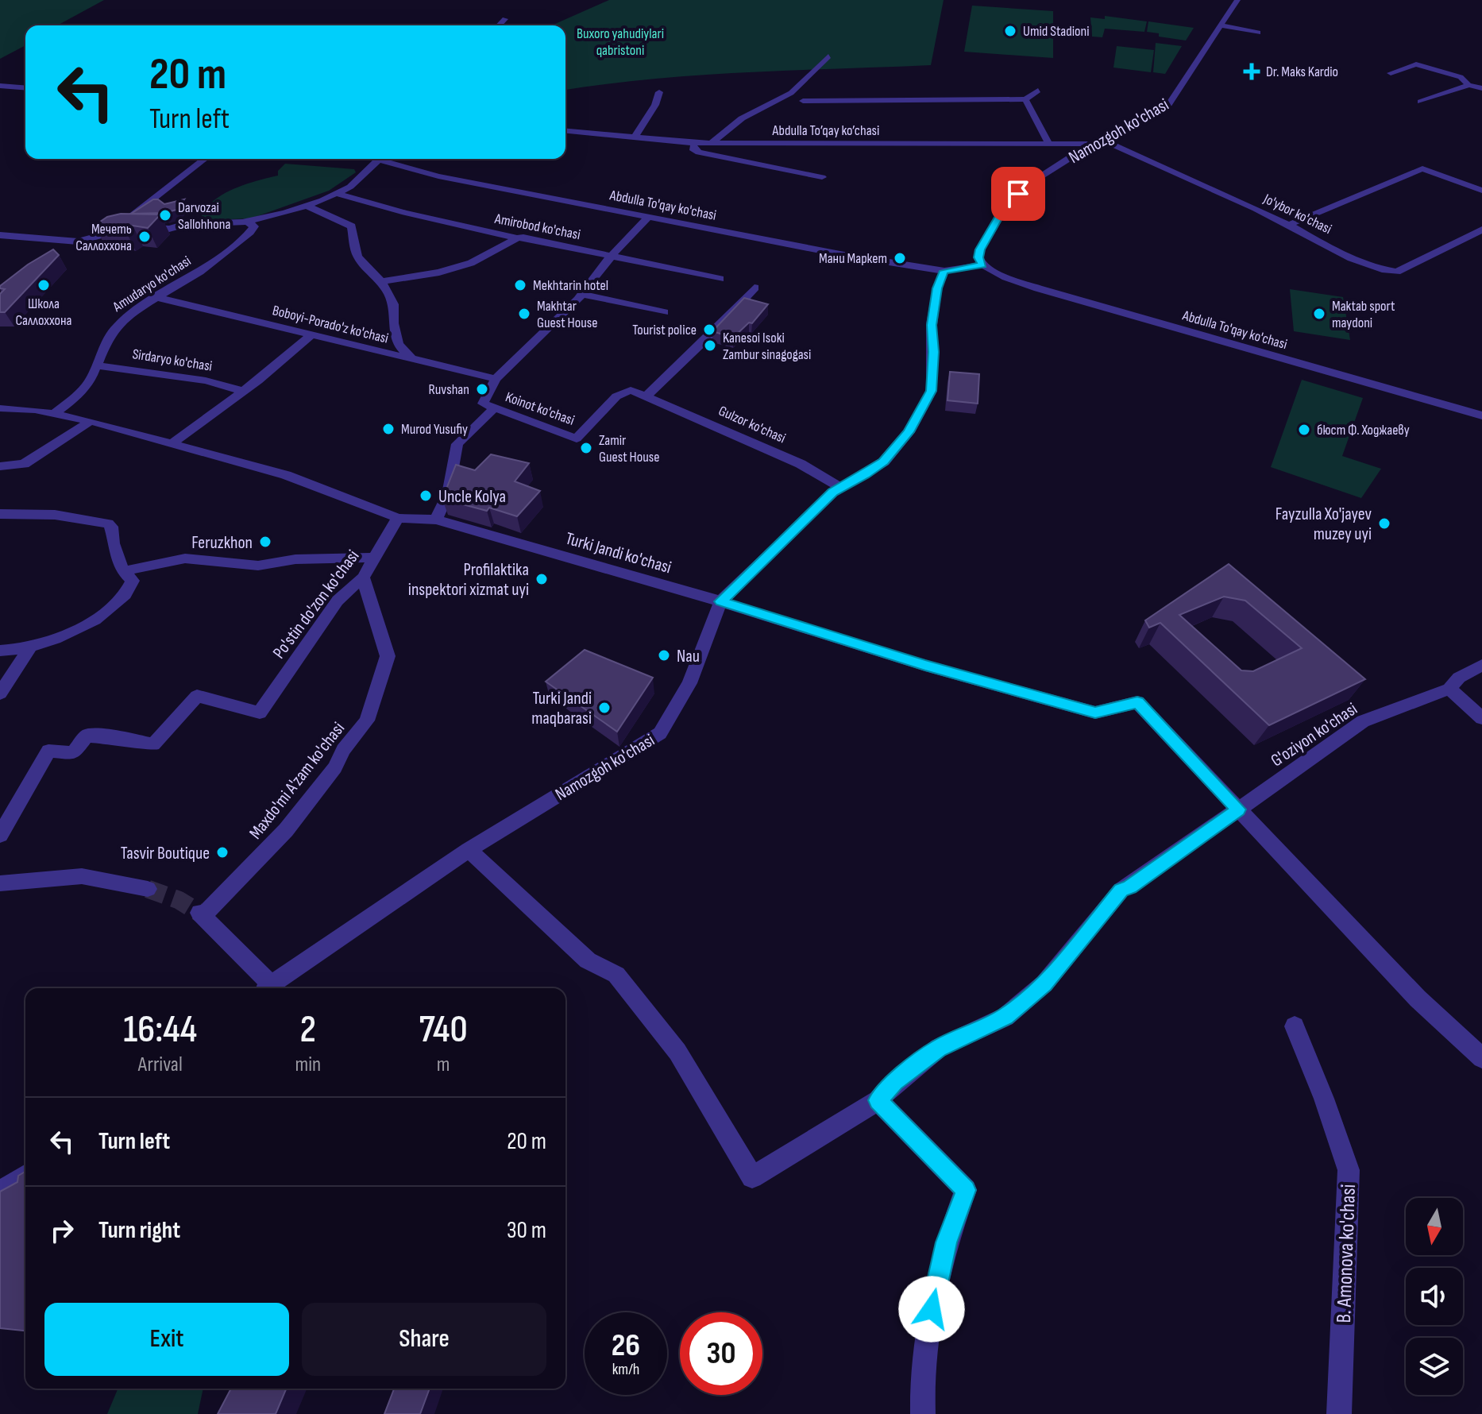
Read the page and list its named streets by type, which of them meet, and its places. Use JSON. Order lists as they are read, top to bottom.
{
  "streets": {
    "street": [
      "Abdulla To’qay ko’chasi",
      "Namozgoh ko'chasi",
      "Abdulla To'qay ko'chasi",
      "Jo'ybor ko'chasi",
      "Amirobod ko'chasi",
      "Amudaryo ko'chasi",
      "Boboyi-Porado'z ko'chasi",
      "Sirdaryo ko'chasi",
      "Koinot ko'chasi",
      "Gulzor ko'chasi",
      "Turki Jandi ko'chasi",
      "Po'stin do'zon ko'chasi",
      "G'oziyon ko'chasi",
      "Maxdo'mi A'zam ko'chasi",
      "B. Amonova ko'chasi"
    ]
  },
  "crossings": [
    ["Abdulla To’qay ko’chasi", "Namozgoh ko'chasi"],
    ["Abdulla To’qay ko’chasi", "Jo'ybor ko'chasi"],
    ["Namozgoh ko'chasi", "Abdulla To'qay ko'chasi"],
    ["Namozgoh ko'chasi", "Jo'ybor ko'chasi"],
    ["Namozgoh ko'chasi", "Gulzor ko'chasi"],
    ["Namozgoh ko'chasi", "Turki Jandi ko'chasi"],
    ["Namozgoh ko'chasi", "G'oziyon ko'chasi"],
    ["Amudaryo ko'chasi", "Boboyi-Porado'z ko'chasi"],
    ["Amudaryo ko'chasi", "Sirdaryo ko'chasi"],
    ["Amudaryo ko'chasi", "Turki Jandi ko'chasi"],
    ["Koinot ko'chasi", "Gulzor ko'chasi"],
    ["Koinot ko'chasi", "Turki Jandi ko'chasi"],
    ["Turki Jandi ko'chasi", "Po'stin do'zon ko'chasi"],
    ["Turki Jandi ko'chasi", "G'oziyon ko'chasi"],
    ["Po'stin do'zon ko'chasi", "Maxdo'mi A'zam ko'chasi"]
  ],
  "parks": ["Buxoro yahudiylari qabristoni"],
  "places": {
    "other": [
      "Umid Stadioni",
      "Darvozai Sallohhona",
      "Мечеть Саллоххона",
      "Мани Маркет",
      "Школа Саллоххона",
      "Mekhtarin hotel",
      "Makhtar Guest House",
      "Maktab sport maydoni",
      "Tourist police",
      "Kanesoi Isoki Zambur sinagogasi",
      "Ruvshan",
      "Murod Yusufiy",
      "бюст Ф. Ходжаеву",
      "Zamir Guest House",
      "Uncle Kolya",
      "Fayzulla Xo'jayev muzey uyi",
      "Feruzkhon",
      "Profilaktika inspektori xizmat uyi",
      "Nau",
      "Turki Jandi maqbarasi",
      "Tasvir Boutique"
    ],
    "health": ["Dr. Maks Kardio"]
  },
  "north": "bottom",
  "page": {
    "turn": ["20 m", "Turn left"],
    "eta": [
      "16:44",
      "Arrival",
      "2",
      "min",
      "740",
      "m"
    ],
    "list": [
      {
        "name": "Turn left",
        "value": "20 m"
      },
      {
        "name": "Turn right",
        "value": "30 m"
      }
    ],
    "buttons": ["Exit", "Share"],
    "speed": "26 km/h",
    "limit": "30"
  }
}
